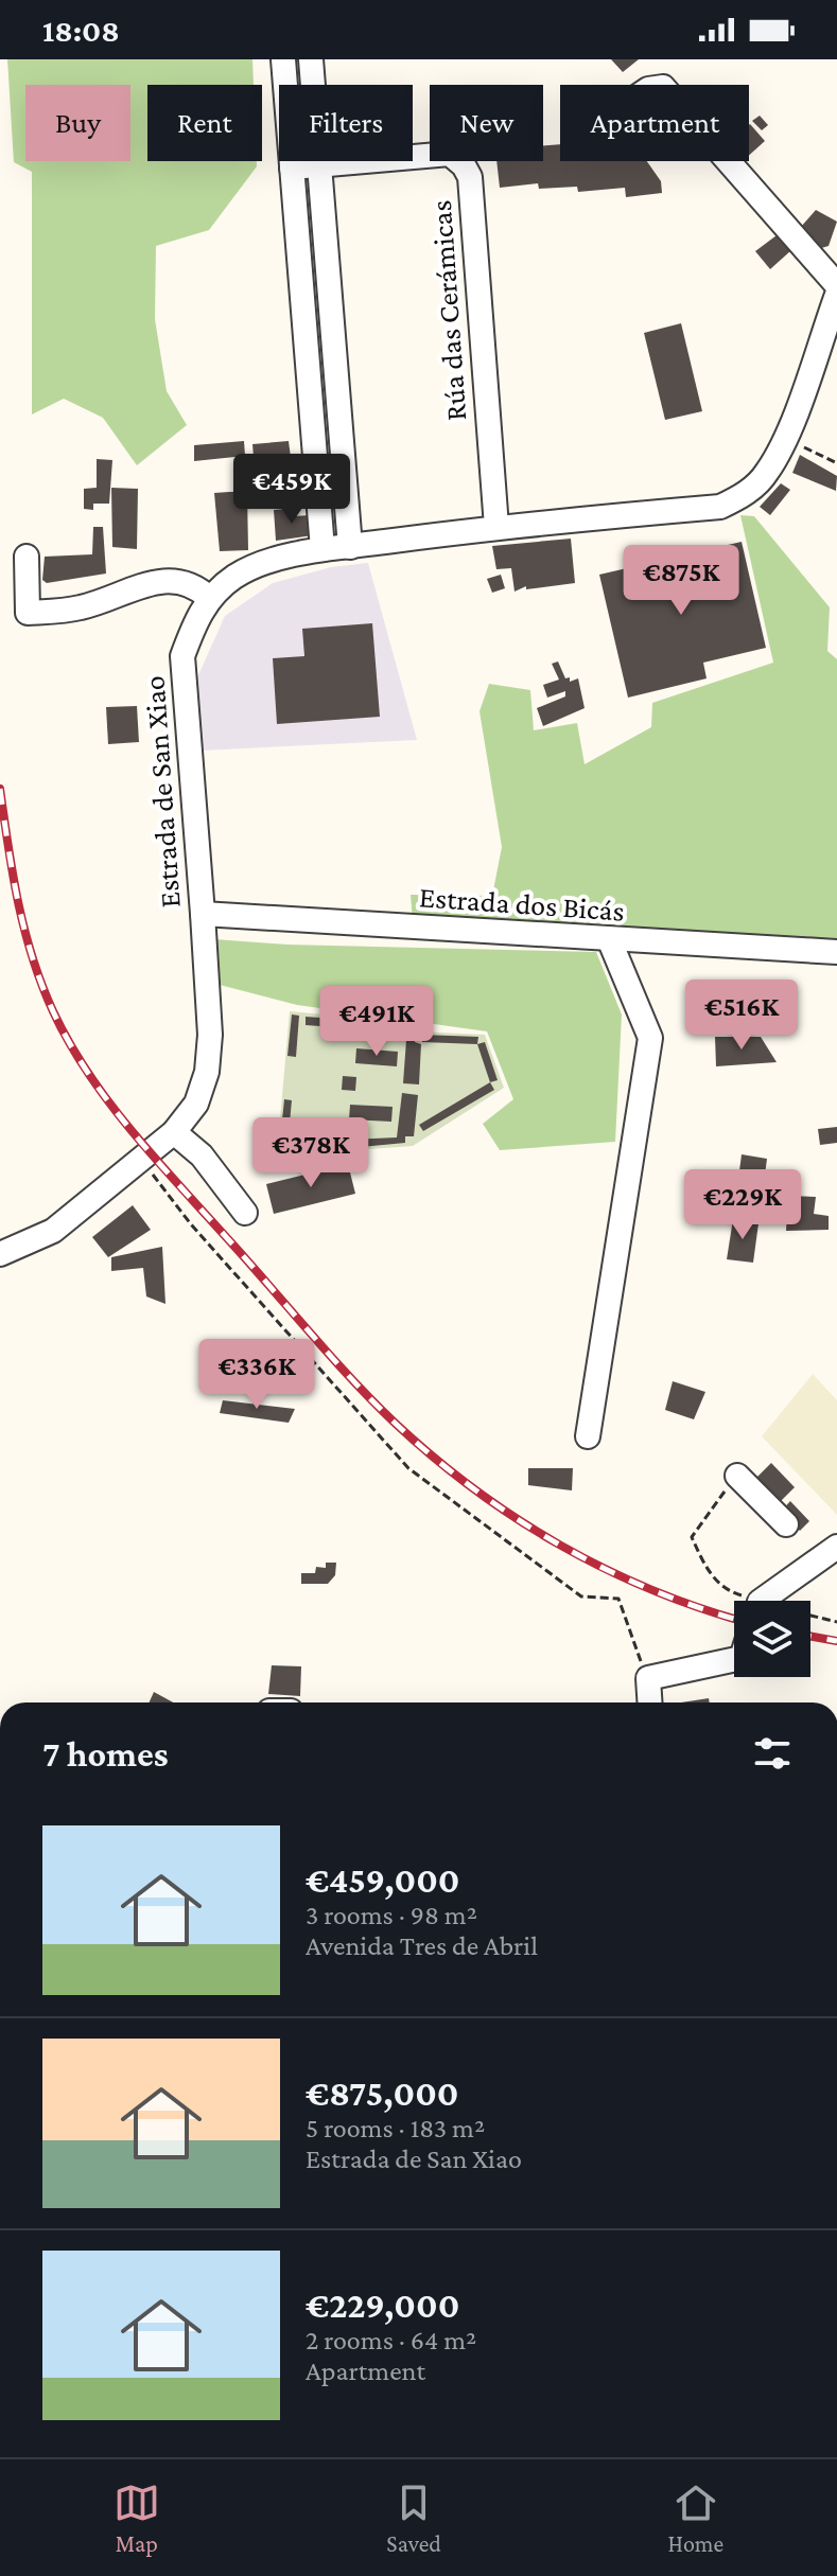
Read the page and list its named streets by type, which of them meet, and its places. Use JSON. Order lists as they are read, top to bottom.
{
  "streets": {
    "street": ["Rúa das Cerámicas", "Estrada de San Xiao", "Estrada dos Bicás"]
  },
  "crossings": [
    ["Rúa das Cerámicas", "Estrada de San Xiao"],
    ["Estrada de San Xiao", "Estrada dos Bicás"]
  ],
  "page": {
    "status": "18:08",
    "chip": [
      "Buy",
      "Rent",
      "Filters",
      "New",
      "Apartment"
    ],
    "price": [
      "€459K",
      "€875K",
      "€516K",
      "€491K",
      "€378K",
      "€229K",
      "€336K"
    ],
    "heading": "7 homes",
    "list": [
      {
        "name": "€459,000",
        "note": "3 rooms · 98 m² · Avenida Tres de Abril"
      },
      {
        "name": "€875,000",
        "note": "5 rooms · 183 m² · Estrada de San Xiao"
      },
      {
        "name": "€229,000",
        "note": "2 rooms · 64 m² · Apartment"
      }
    ],
    "tabs": ["Map", "Saved", "Home"]
  }
}
